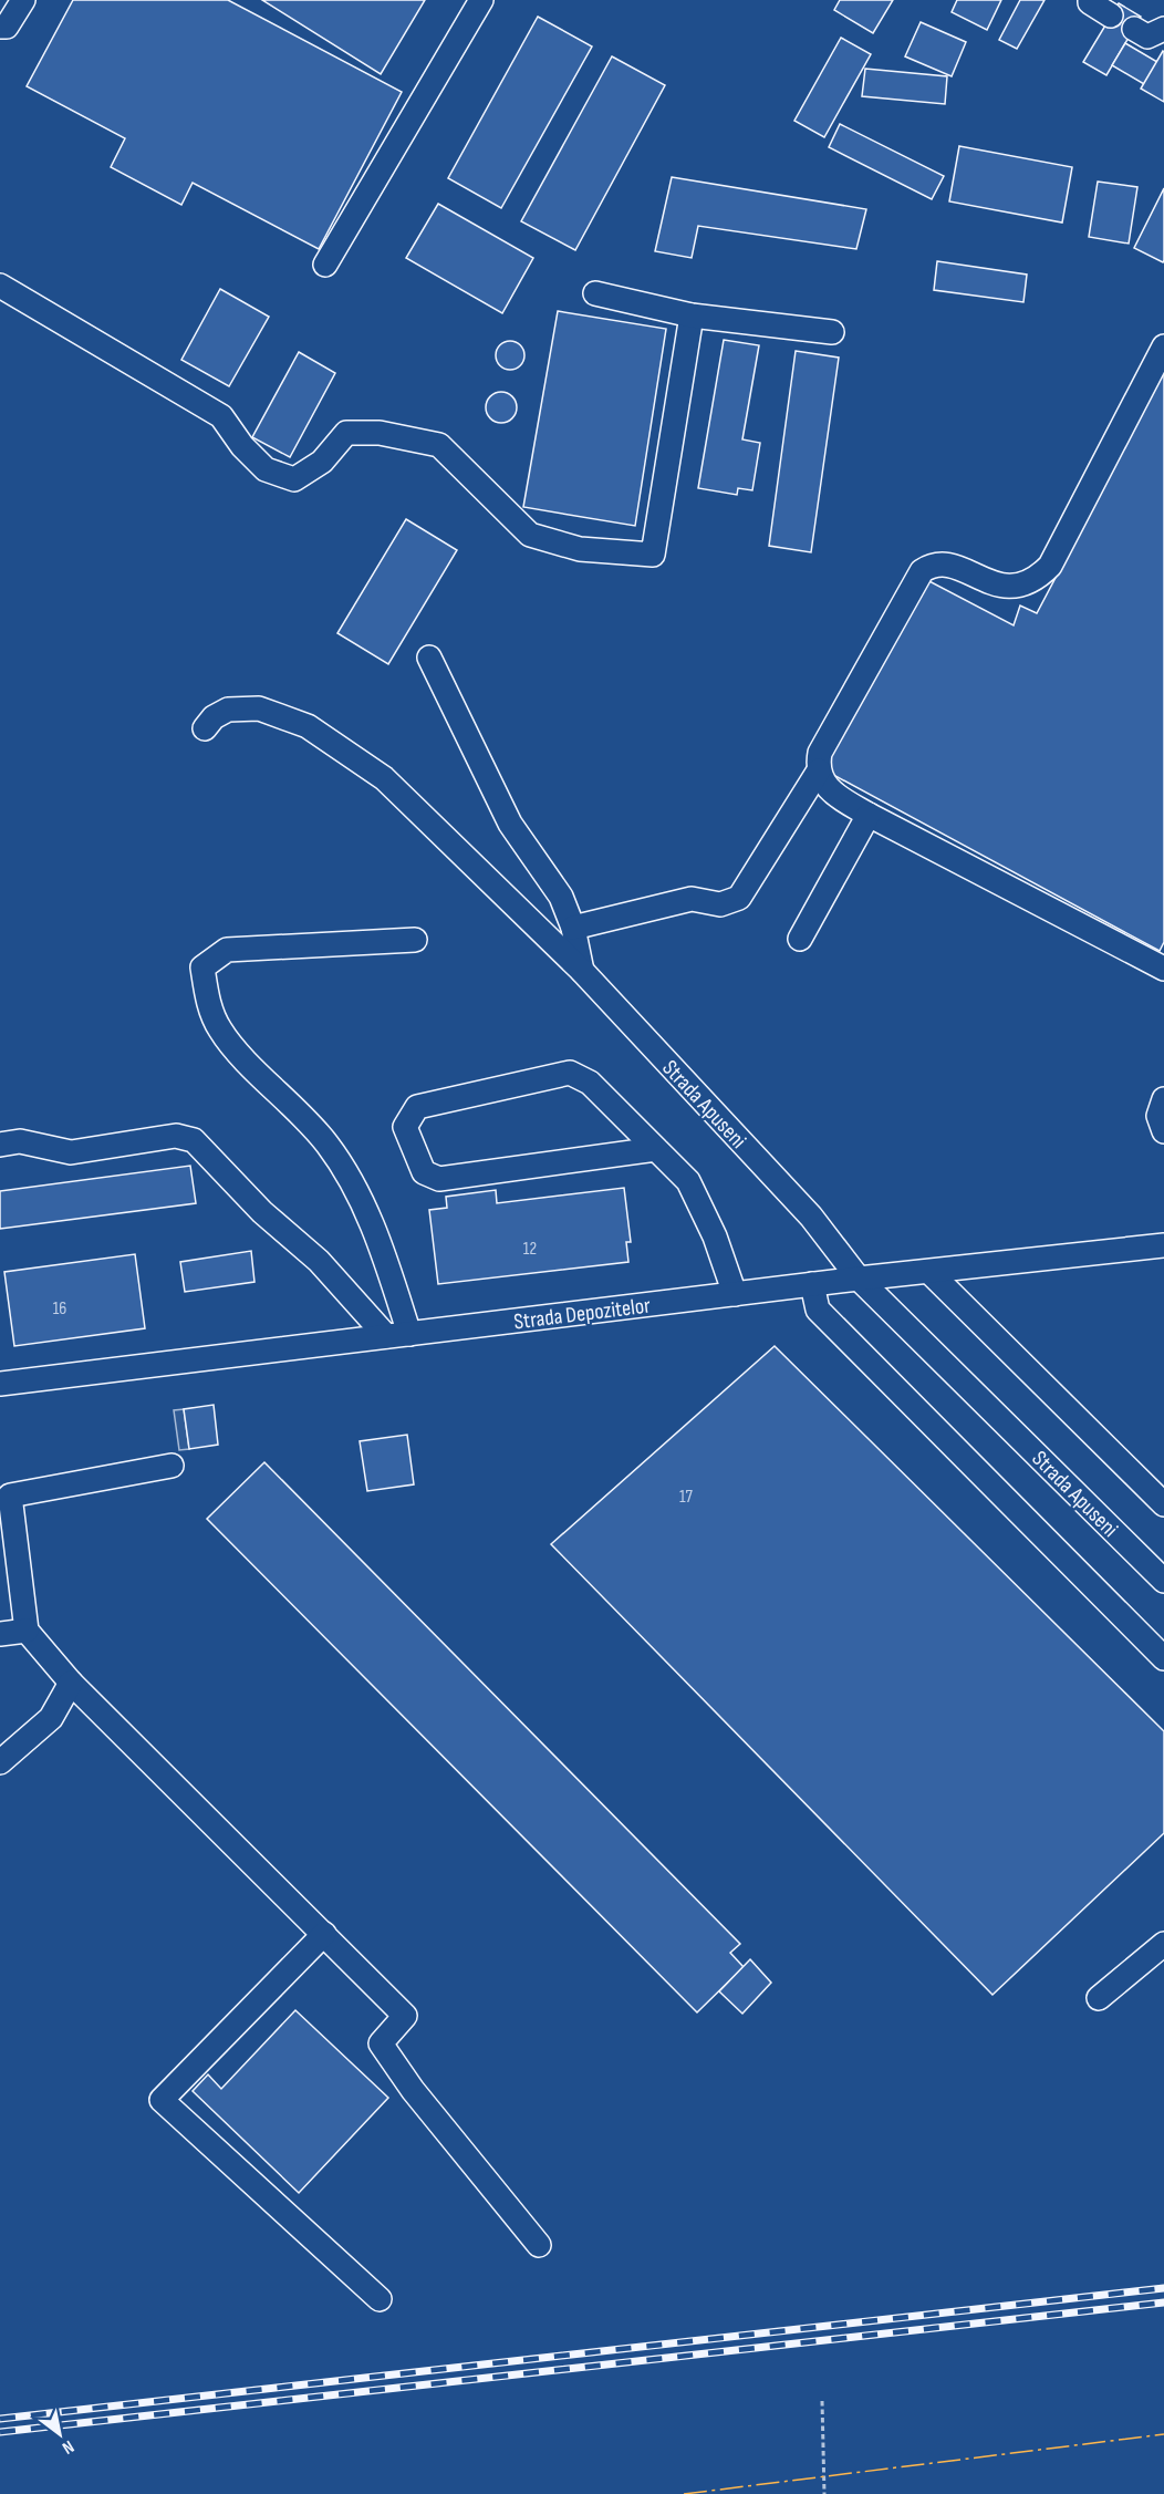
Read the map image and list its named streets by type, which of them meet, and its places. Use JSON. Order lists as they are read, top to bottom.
{
  "streets": {
    "street": ["Strada Apuseni", "Strada Depozitelor"]
  },
  "crossings": [
    ["Strada Apuseni", "Strada Depozitelor"]
  ],
  "house_numbers": ["12", "16", "17"],
  "north": "bottom right"
}
